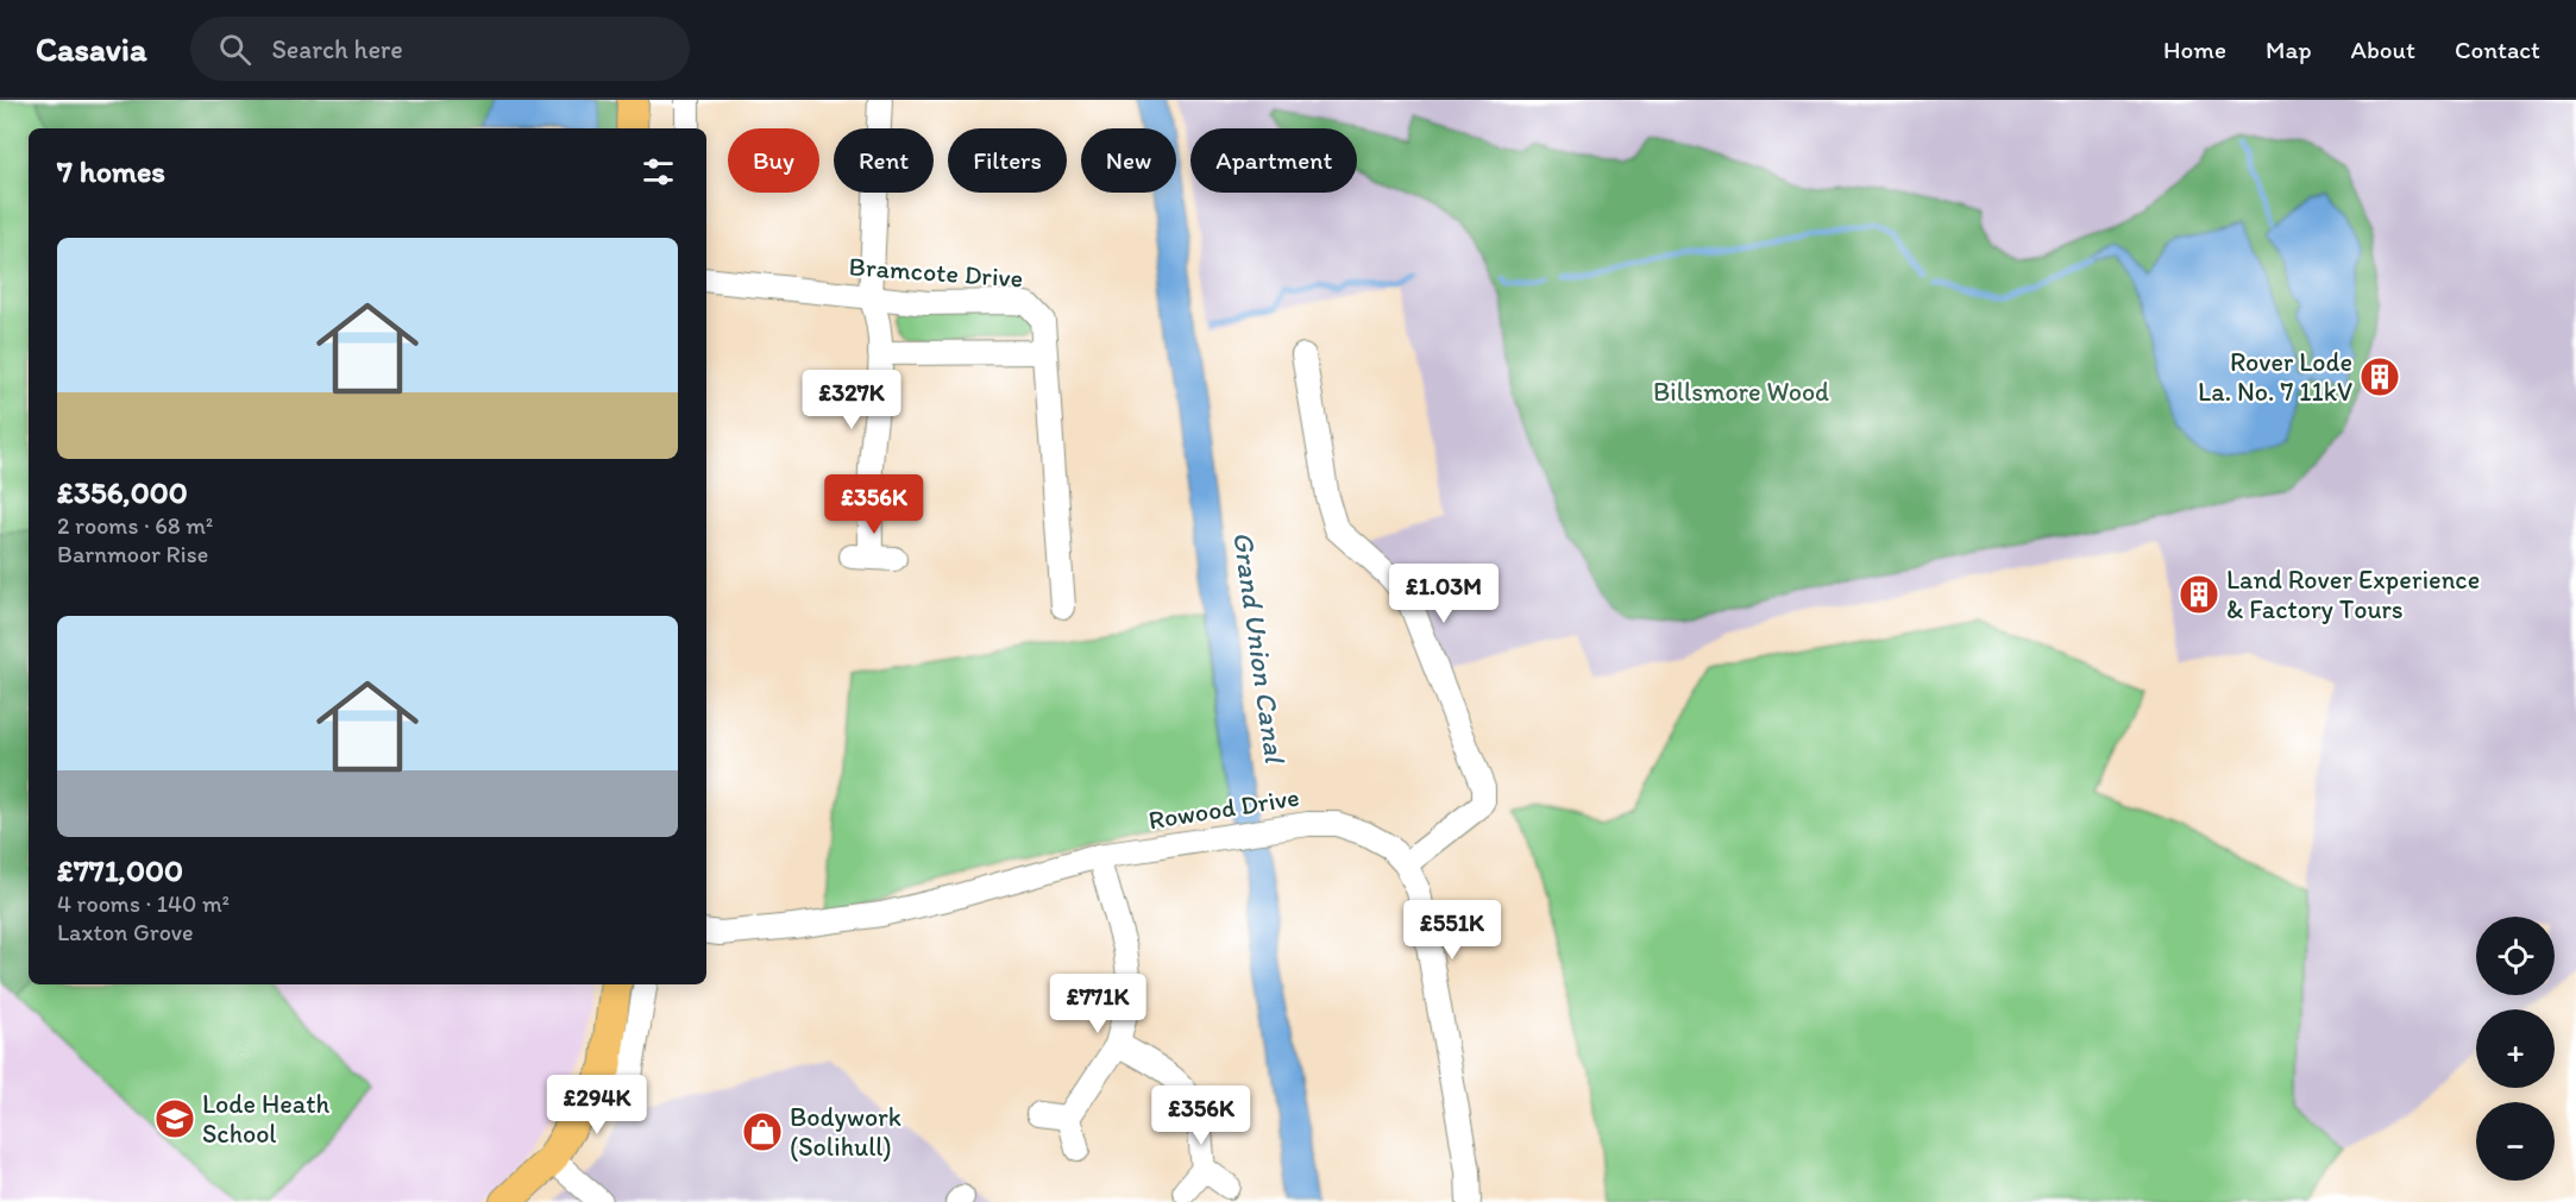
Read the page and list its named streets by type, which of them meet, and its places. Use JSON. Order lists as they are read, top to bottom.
{
  "streets": {
    "street": ["Bramcote Drive", "Rowood Drive"]
  },
  "water": ["Grand Union Canal"],
  "parks": ["Billsmore Wood"],
  "places": {
    "building": ["Rover Lode La. No. 7 11kV", "Land Rover Experience & Factory Tours"],
    "school or university": ["Lode Heath School"],
    "shop": ["Bodywork (Solihull)"]
  },
  "page": {
    "header": "Casavia",
    "search": "Search here",
    "nav": [
      "Home",
      "Map",
      "About",
      "Contact"
    ],
    "chip": [
      "Buy",
      "Rent",
      "Filters",
      "New",
      "Apartment"
    ],
    "heading": "7 homes",
    "list": [
      {
        "name": "£356,000",
        "note": "2 rooms · 68 m² · Barnmoor Rise"
      },
      {
        "name": "£771,000",
        "note": "4 rooms · 140 m² · Laxton Grove"
      }
    ],
    "price": [
      "£327K",
      "£356K",
      "£1.03M",
      "£551K",
      "£771K",
      "£294K",
      "£356K"
    ],
    "map_buttons": ["+", "−"]
  }
}
